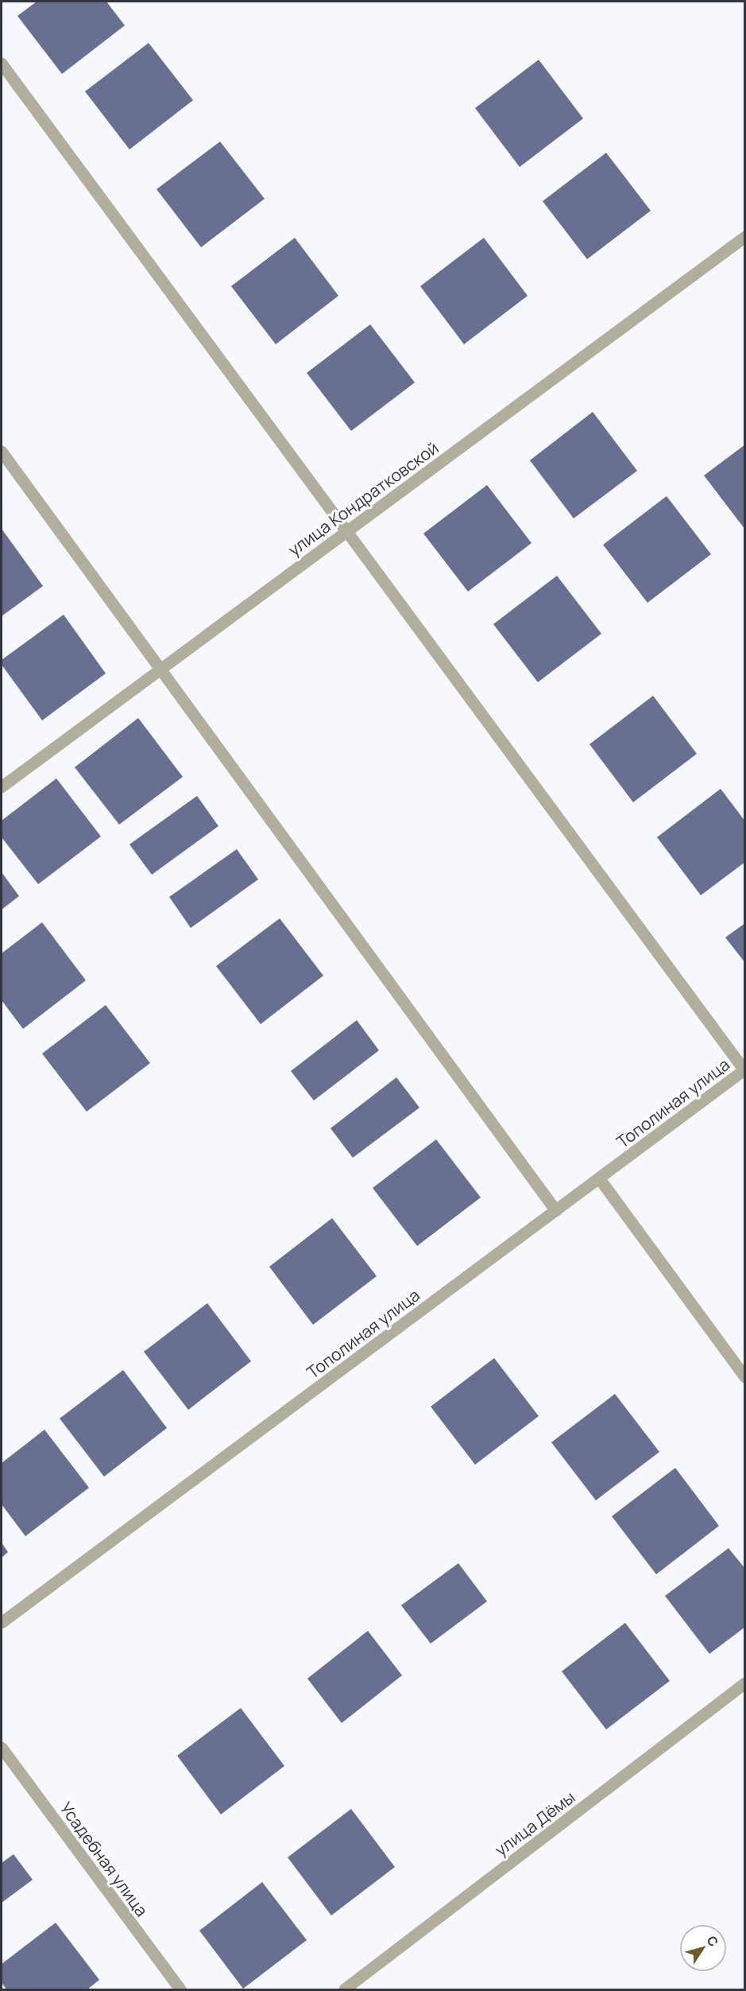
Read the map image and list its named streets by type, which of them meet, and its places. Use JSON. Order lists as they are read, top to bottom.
{
  "streets": {
    "street": [
      "улица Кондратковской",
      "Тополиная улица",
      "улица Дёмы",
      "Усадебная улица"
    ]
  },
  "north": "top right"
}
